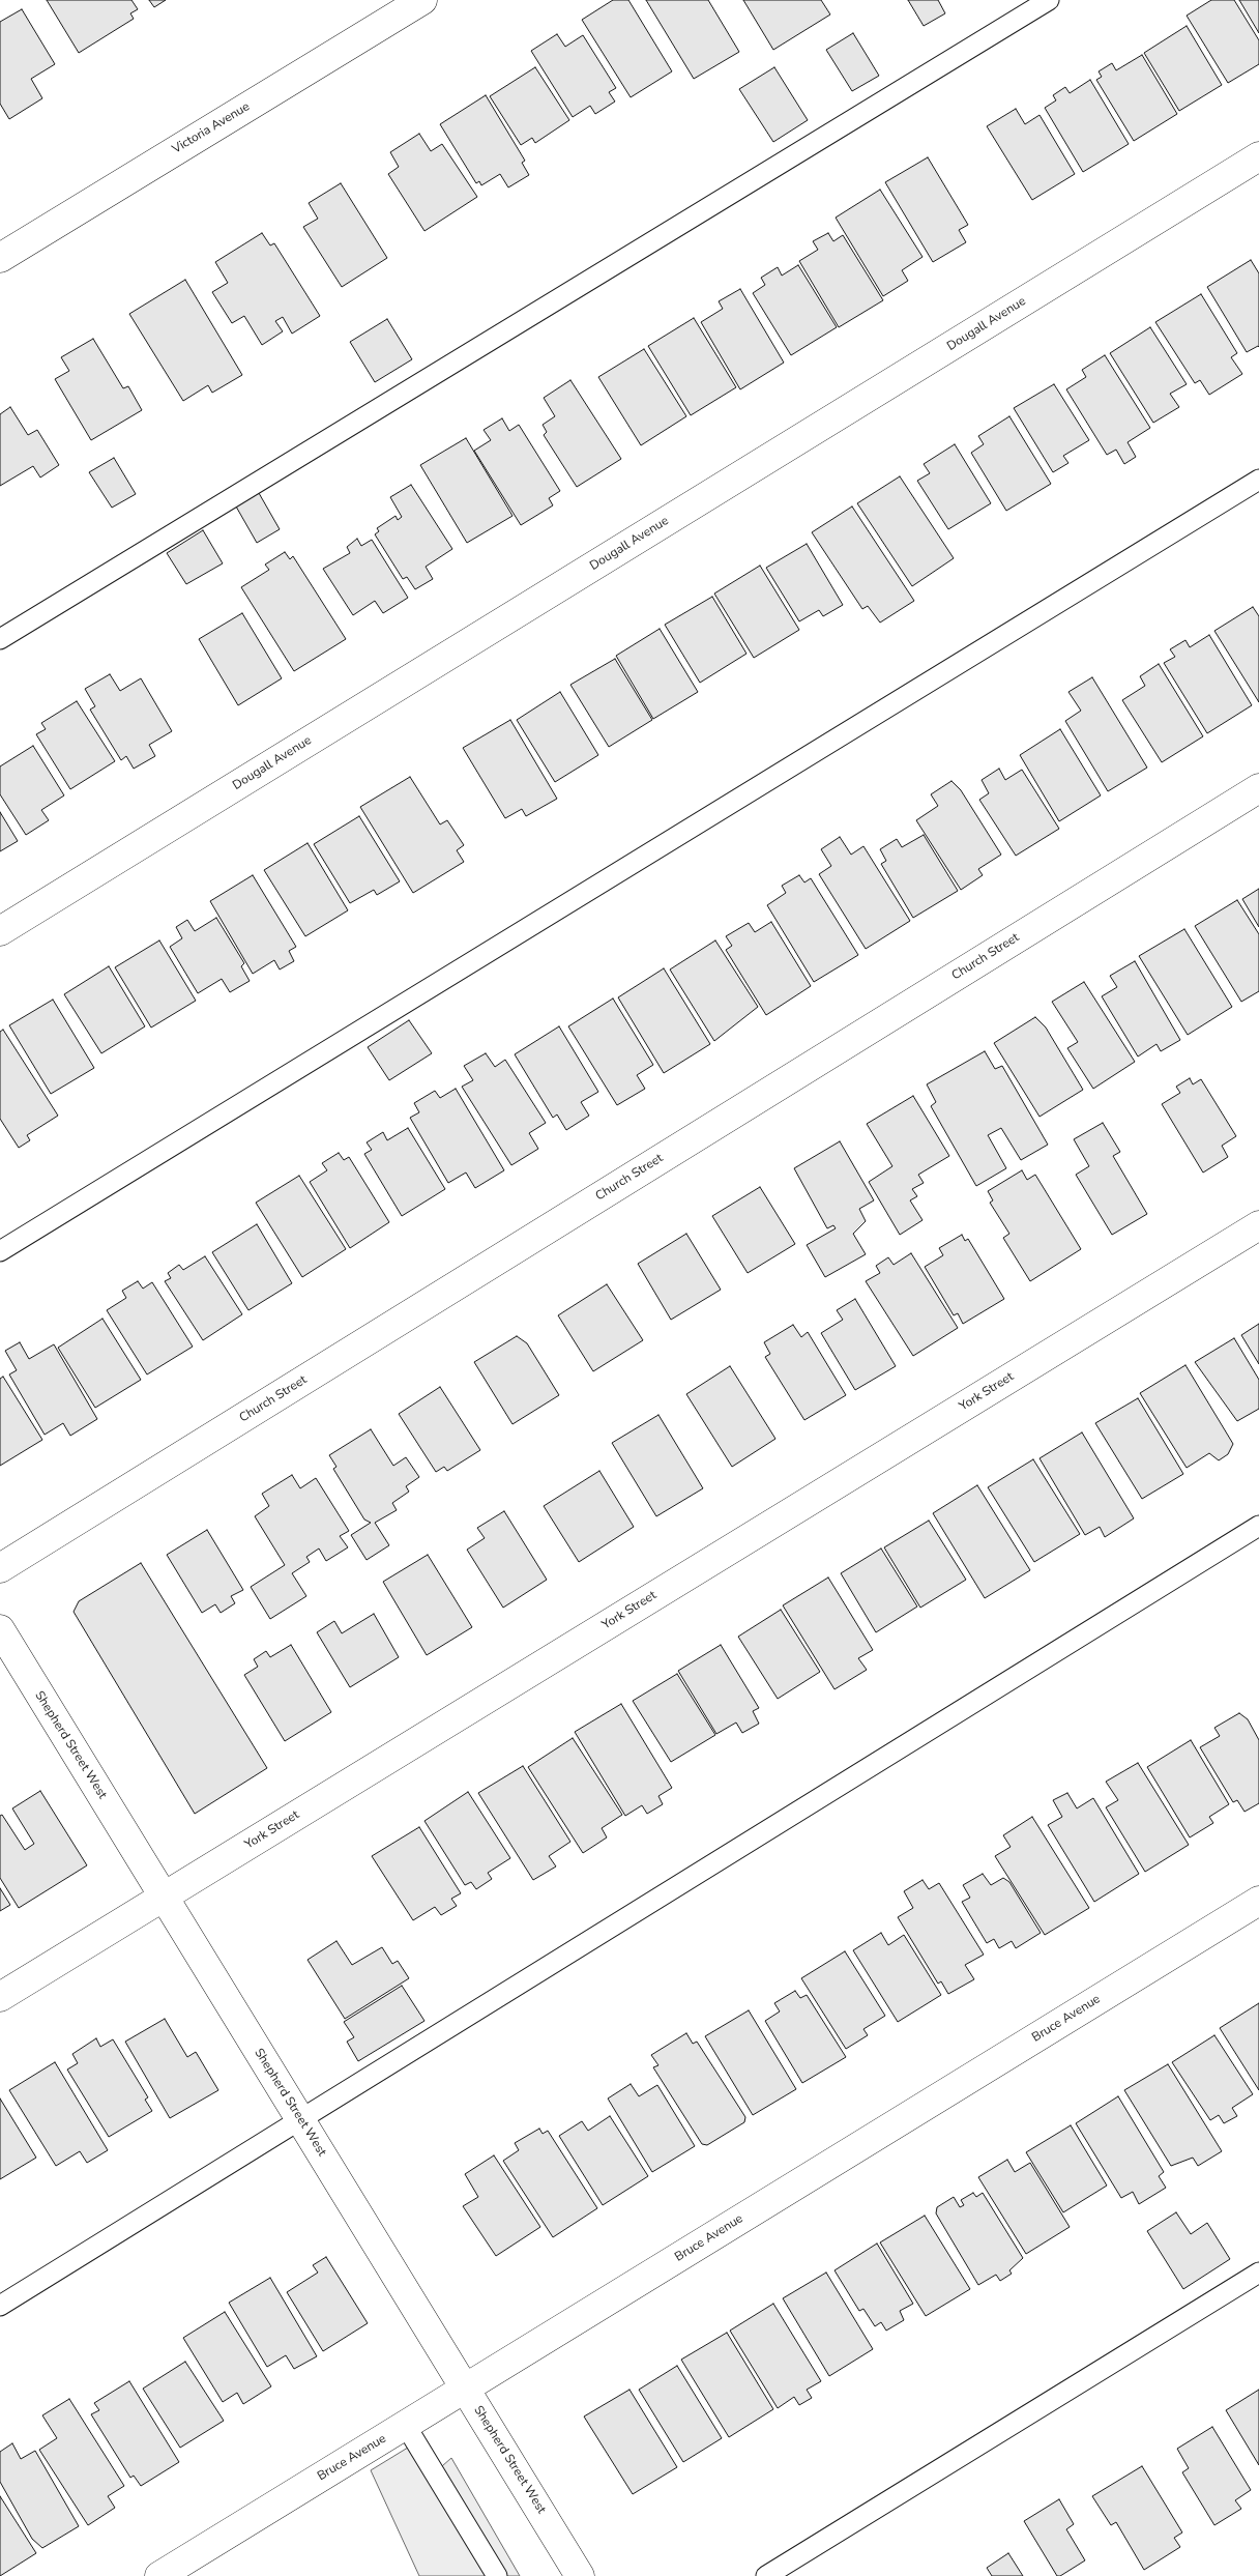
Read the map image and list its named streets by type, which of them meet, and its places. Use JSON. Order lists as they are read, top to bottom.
{
  "streets": {
    "street": [
      "Victoria Avenue",
      "Dougall Avenue",
      "Church Street",
      "York Street",
      "Shepherd Street West",
      "Bruce Avenue"
    ]
  },
  "crossings": [
    ["York Street", "Shepherd Street West"],
    ["Shepherd Street West", "Bruce Avenue"]
  ]
}
